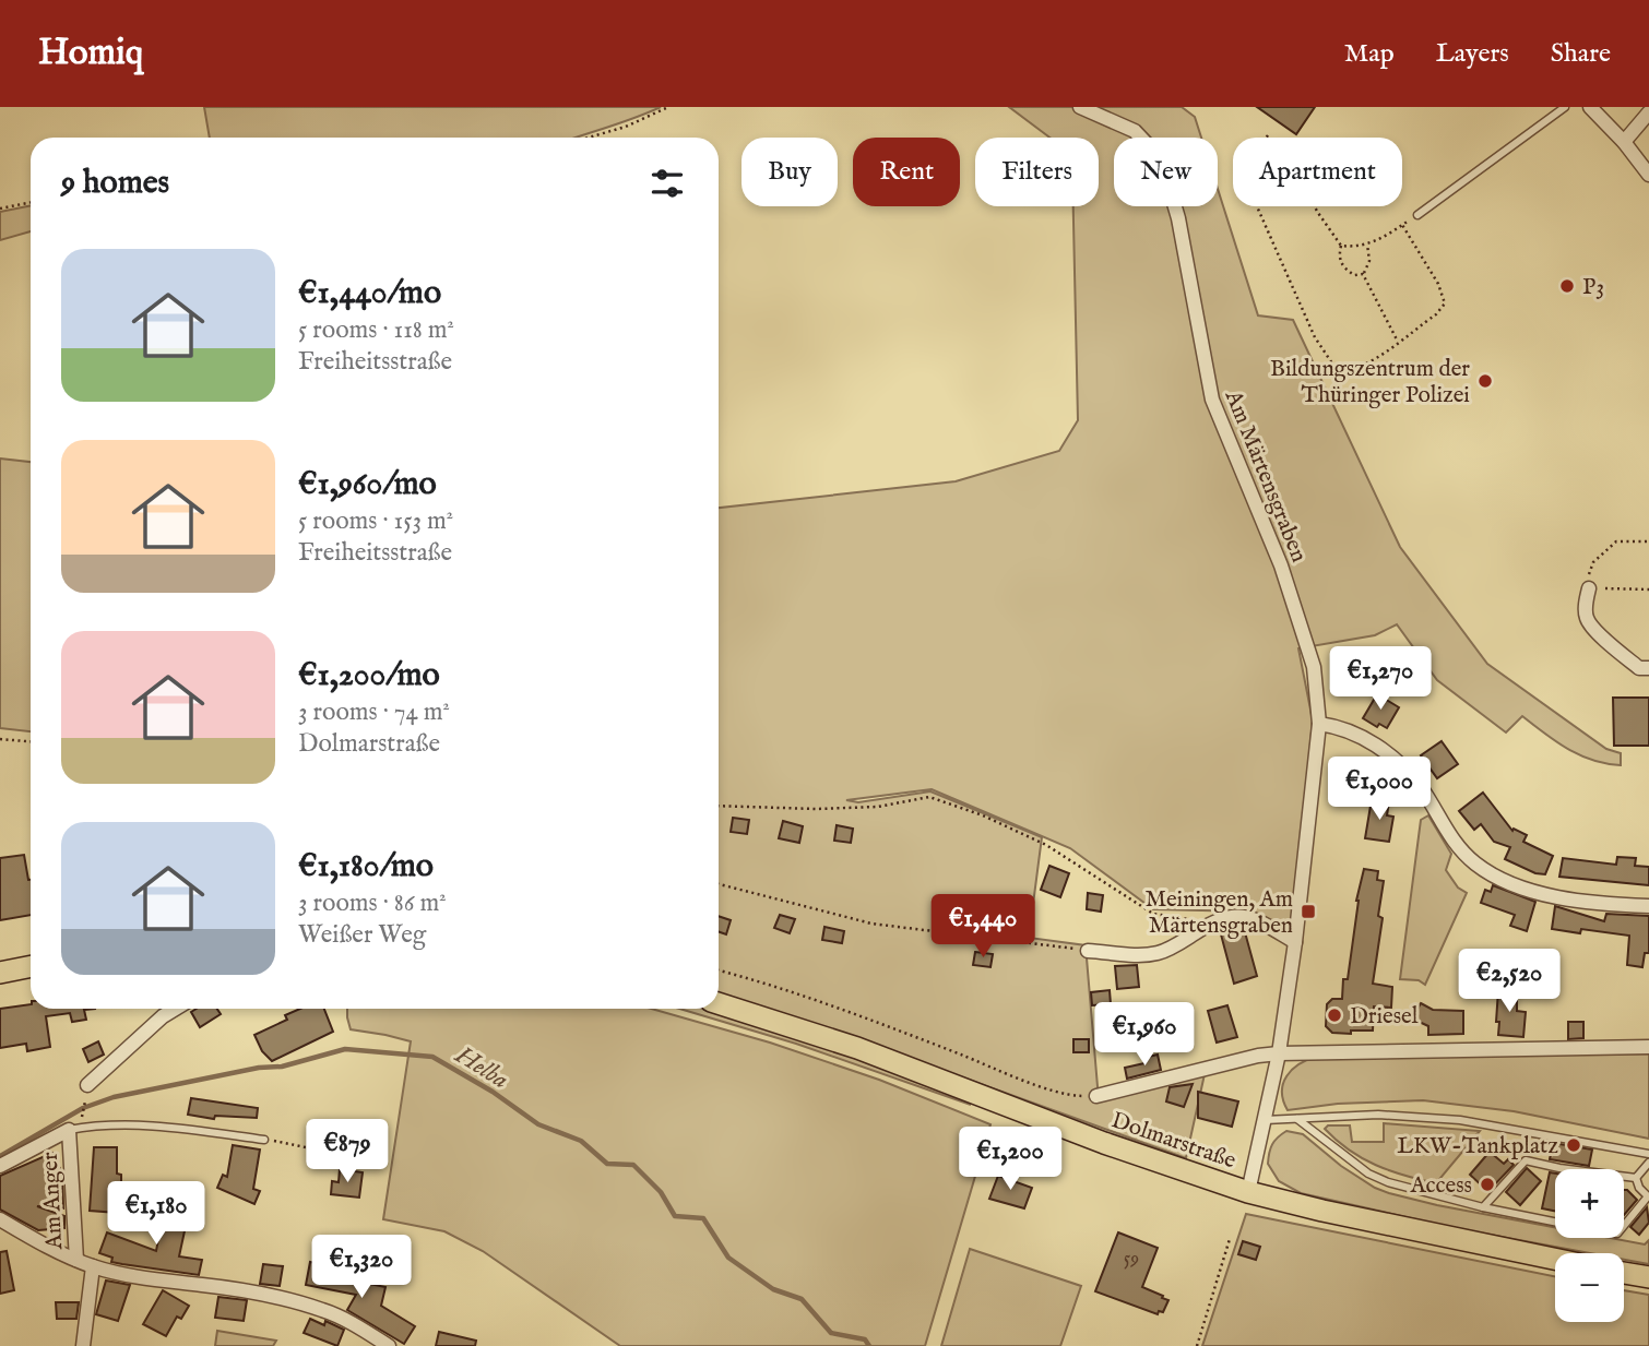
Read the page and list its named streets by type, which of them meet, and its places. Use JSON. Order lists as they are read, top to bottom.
{
  "streets": {
    "main road": ["Dolmarstraße"],
    "street": ["Am Märtensgraben", "Am Anger"]
  },
  "water": ["Helba"],
  "places": {
    "other": [
      "P3",
      "Bildungszentrum der Thüringer Polizei",
      "Driesel",
      "LKW-Tankplatz",
      "Access"
    ],
    "transit": ["Meiningen, Am Märtensgraben"]
  },
  "house_numbers": ["59"],
  "page": {
    "header": "Homiq",
    "nav": ["Map", "Layers", "Share"],
    "chip": [
      "Buy",
      "Rent",
      "Filters",
      "New",
      "Apartment"
    ],
    "heading": "9 homes",
    "list": [
      {
        "name": "€1,440/mo",
        "note": "5 rooms · 118 m² · Freiheitsstraße"
      },
      {
        "name": "€1,960/mo",
        "note": "5 rooms · 153 m² · Freiheitsstraße"
      },
      {
        "name": "€1,200/mo",
        "note": "3 rooms · 74 m² · Dolmarstraße"
      },
      {
        "name": "€1,180/mo",
        "note": "3 rooms · 86 m² · Weißer Weg"
      }
    ],
    "price": [
      "€1,270",
      "€1,000",
      "€1,440",
      "€2,520",
      "€1,960",
      "€879",
      "€1,200",
      "€1,180",
      "€1,320"
    ],
    "map_buttons": ["+", "−"]
  }
}
